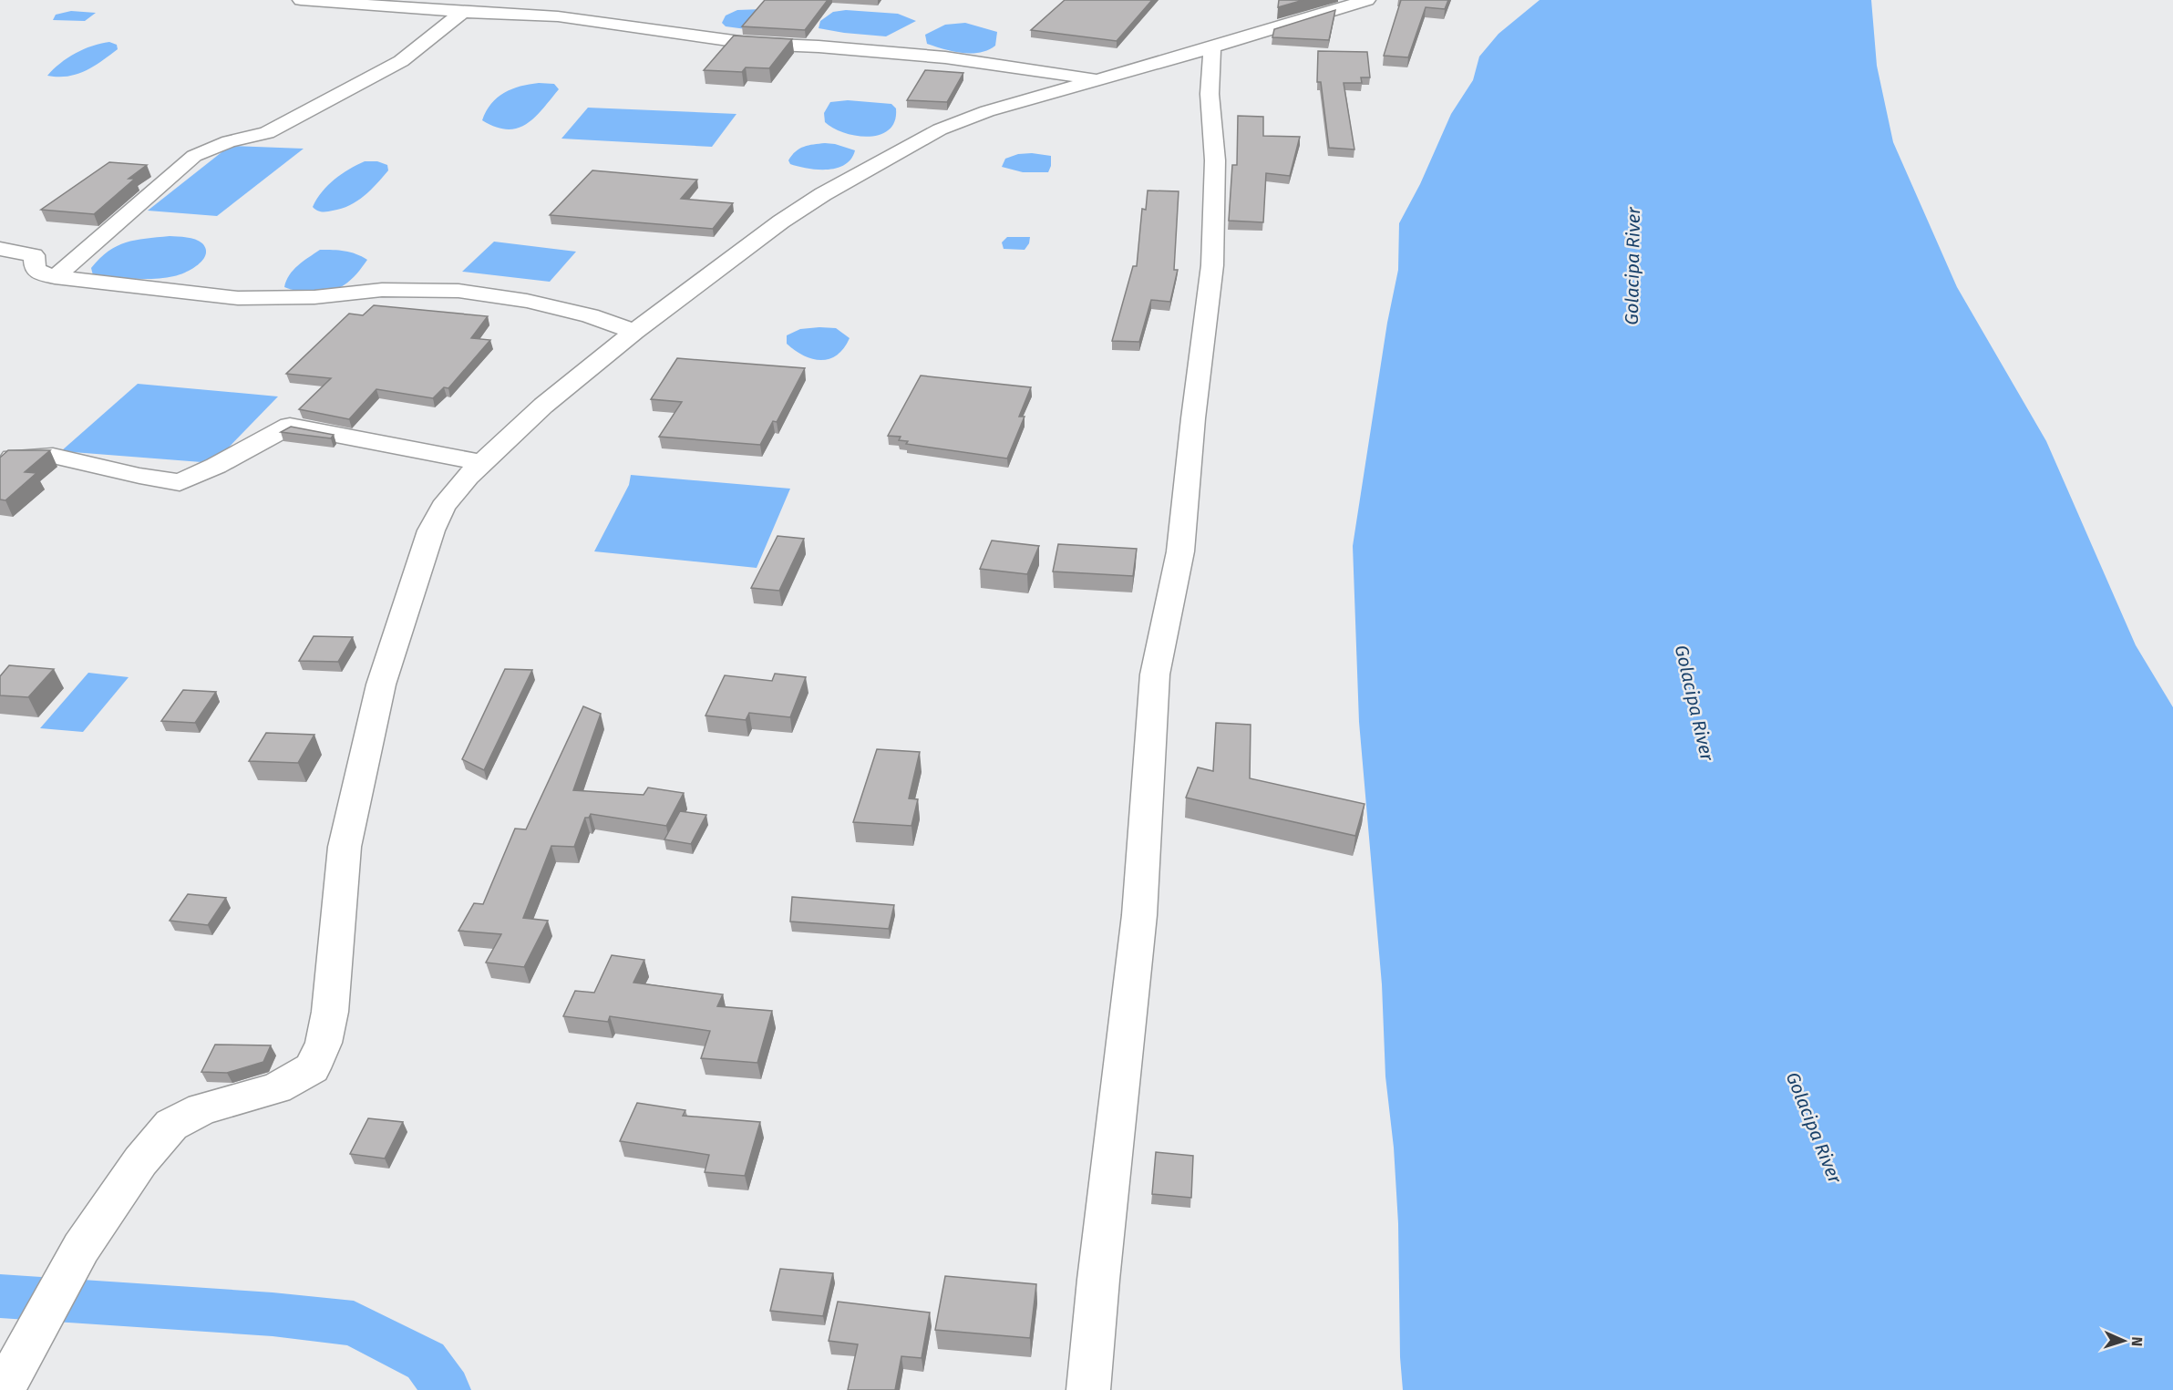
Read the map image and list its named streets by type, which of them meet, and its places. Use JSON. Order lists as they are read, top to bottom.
{
  "water": ["Golacipa River"],
  "north": "right"
}
